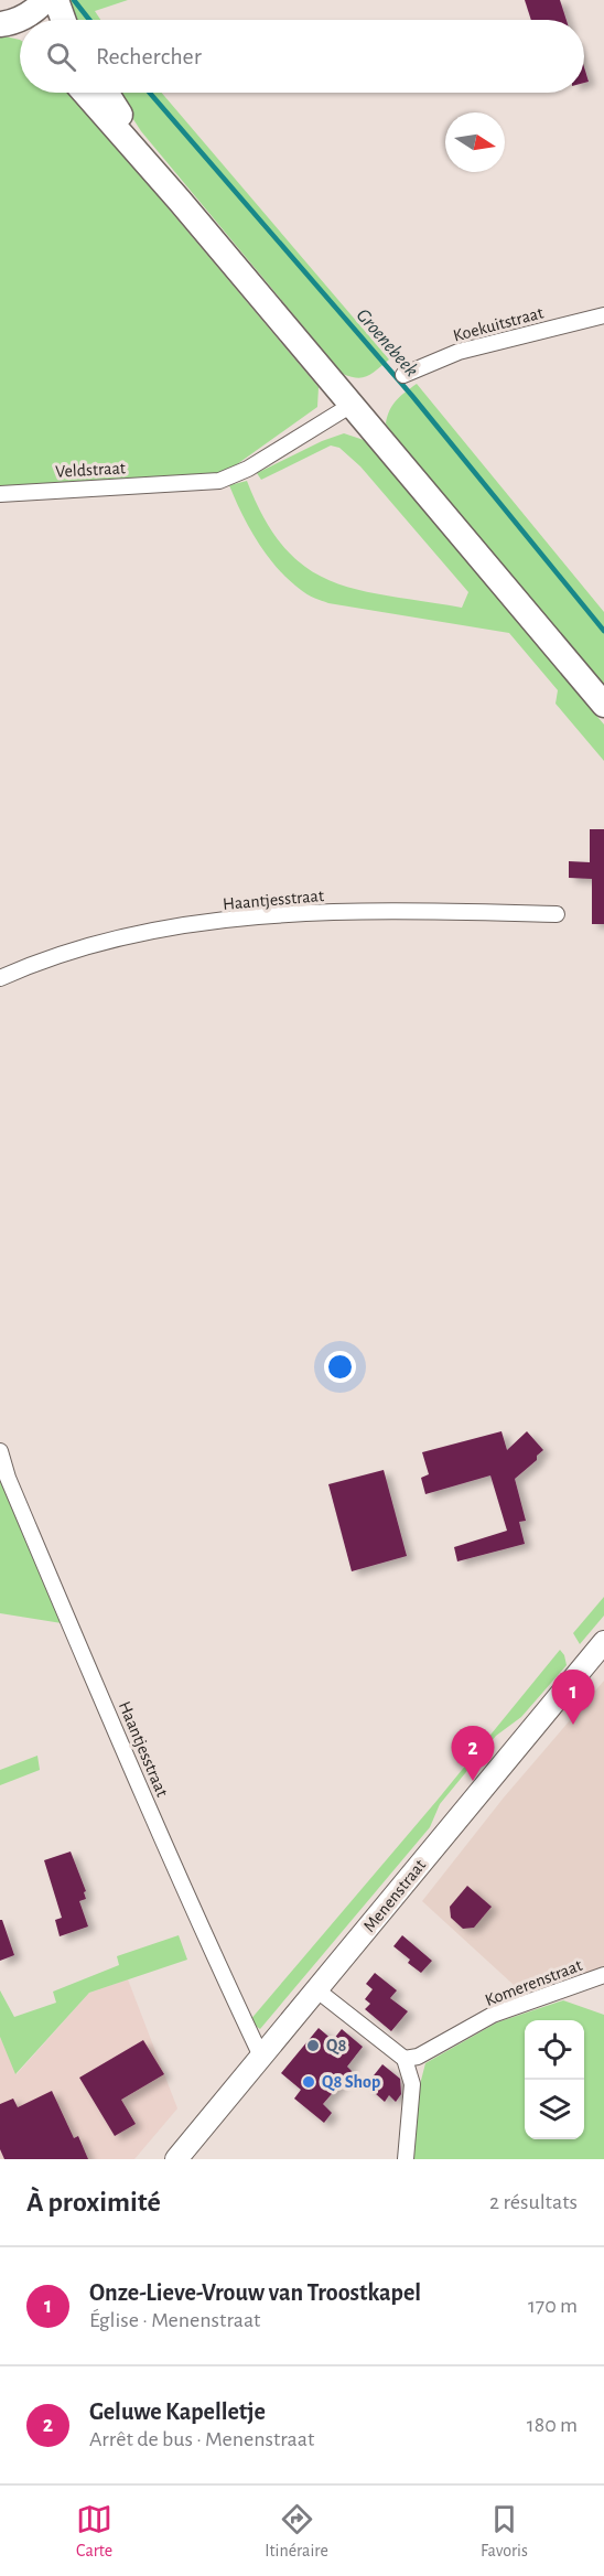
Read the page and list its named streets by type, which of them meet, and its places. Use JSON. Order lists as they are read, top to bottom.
{
  "streets": {
    "street": [
      "Koekuitstraat",
      "Veldstraat",
      "Haantjesstraat",
      "Menenstraat",
      "Komerenstraat"
    ]
  },
  "crossings": [
    ["Haantjesstraat", "Menenstraat"]
  ],
  "water": ["Groenebeek"],
  "places": ["Q8", "Q8 Shop"],
  "north": "right",
  "page": {
    "search": "Rechercher",
    "pins": ["1", "2"],
    "heading": ["À proximité", "2 résultats"],
    "list": [
      {
        "mark": "1",
        "name": "Onze-Lieve-Vrouw van Troostkapel",
        "note": "Église · Menenstraat",
        "value": "170 m"
      },
      {
        "mark": "2",
        "name": "Geluwe Kapelletje",
        "note": "Arrêt de bus · Menenstraat",
        "value": "180 m"
      }
    ],
    "nav": ["Carte", "Itinéraire", "Favoris"]
  }
}
